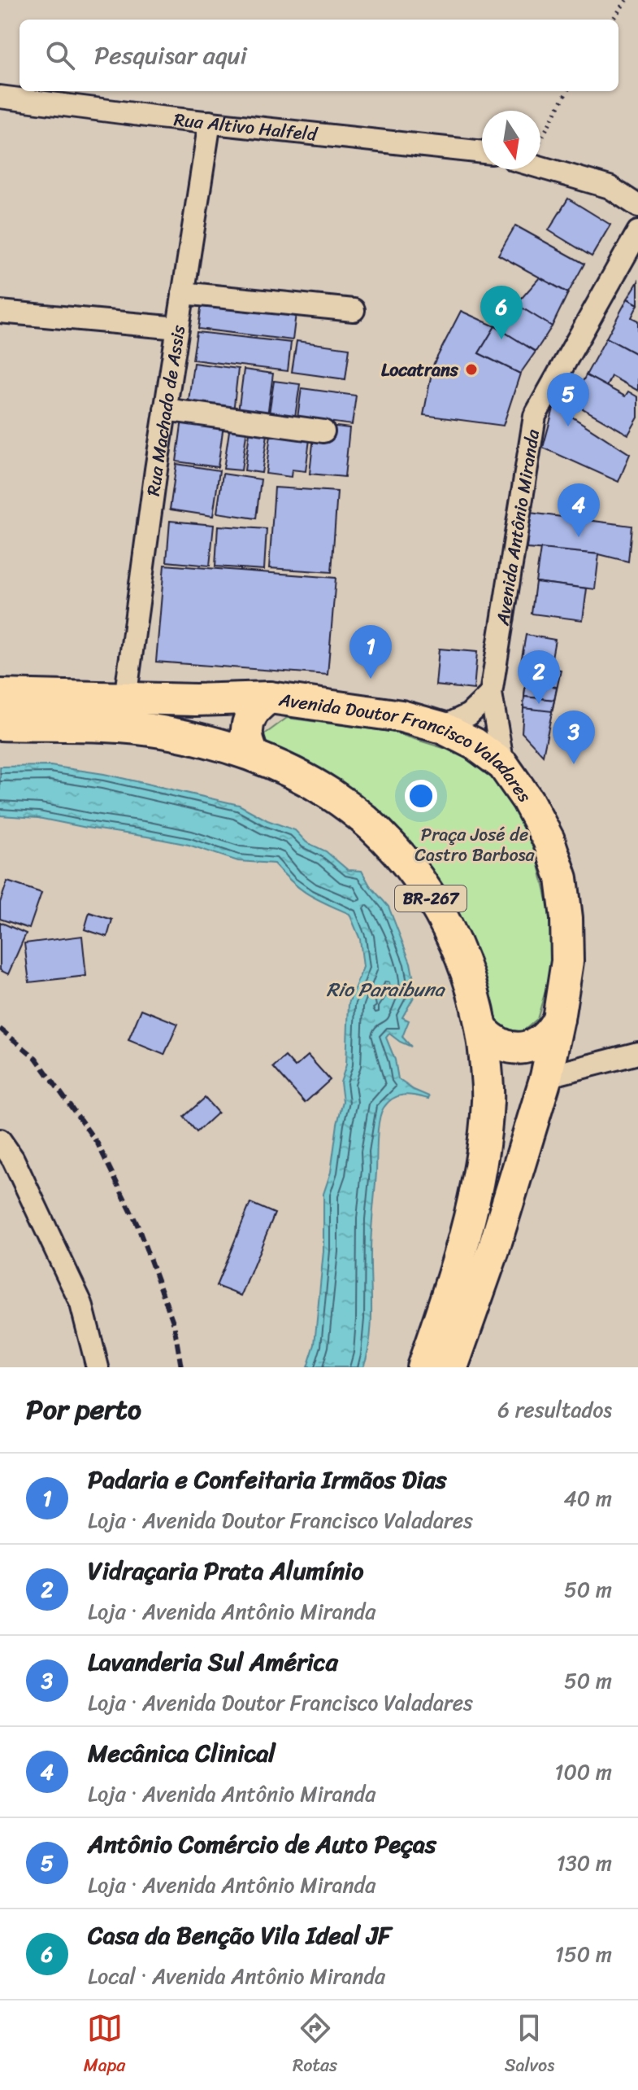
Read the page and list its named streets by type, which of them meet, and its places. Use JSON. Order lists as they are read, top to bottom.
{
  "streets": {
    "highway": ["Avenida Doutor Francisco Valadares", "BR-267"],
    "street": ["Rua Altivo Halfeld", "Rua Machado de Assis", "Avenida Antônio Miranda"]
  },
  "crossings": [
    ["Rua Altivo Halfeld", "Rua Machado de Assis"],
    ["Rua Machado de Assis", "Avenida Doutor Francisco Valadares"],
    ["Avenida Antônio Miranda", "Avenida Doutor Francisco Valadares"]
  ],
  "water": ["Rio Paraibuna"],
  "parks": ["Praça José de Castro Barbosa"],
  "places": ["Locatrans"],
  "north": "bottom",
  "page": {
    "search": "Pesquisar aqui",
    "pins": [
      "6",
      "5",
      "4",
      "1",
      "2",
      "3"
    ],
    "heading": ["Por perto", "6 resultados"],
    "list": [
      {
        "mark": "1",
        "name": "Padaria e Confeitaria Irmãos Dias",
        "note": "Loja · Avenida Doutor Francisco Valadares",
        "value": "40 m"
      },
      {
        "mark": "2",
        "name": "Vidraçaria Prata Alumínio",
        "note": "Loja · Avenida Antônio Miranda",
        "value": "50 m"
      },
      {
        "mark": "3",
        "name": "Lavanderia Sul América",
        "note": "Loja · Avenida Doutor Francisco Valadares",
        "value": "50 m"
      },
      {
        "mark": "4",
        "name": "Mecânica Clinical",
        "note": "Loja · Avenida Antônio Miranda",
        "value": "100 m"
      },
      {
        "mark": "5",
        "name": "Antônio Comércio de Auto Peças",
        "note": "Loja · Avenida Antônio Miranda",
        "value": "130 m"
      },
      {
        "mark": "6",
        "name": "Casa da Benção Vila Ideal JF",
        "note": "Local · Avenida Antônio Miranda",
        "value": "150 m"
      }
    ],
    "nav": ["Mapa", "Rotas", "Salvos"]
  }
}
